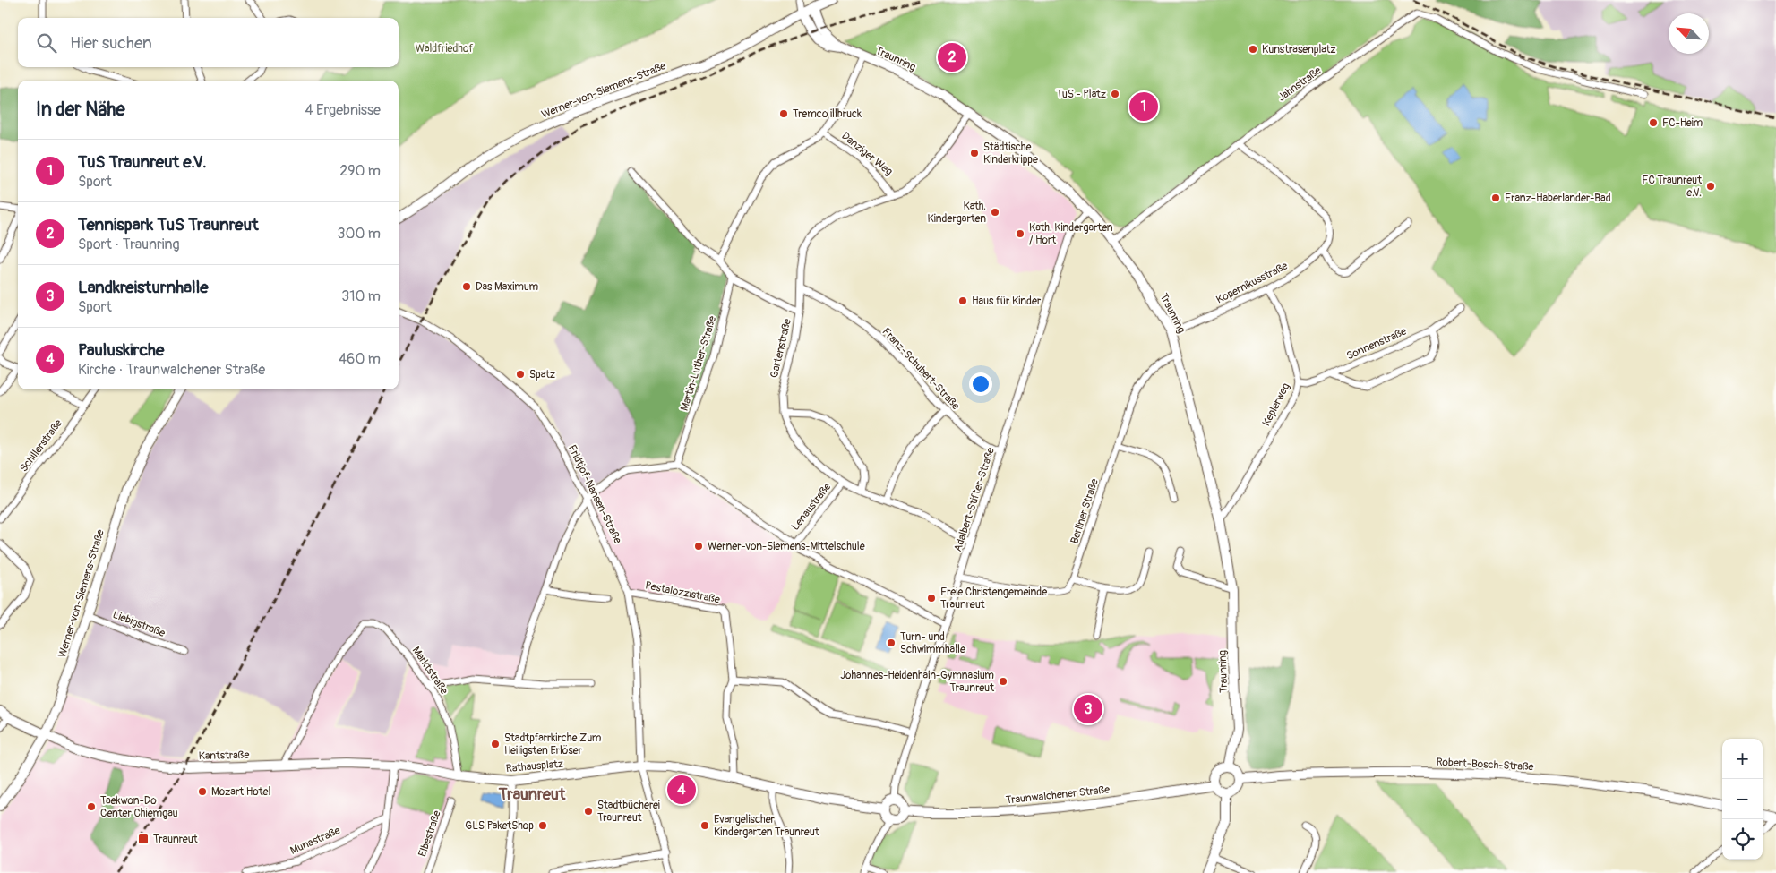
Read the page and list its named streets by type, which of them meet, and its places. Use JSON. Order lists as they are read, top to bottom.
{
  "streets": {
    "street": [
      "Traunring",
      "Jahnstraße",
      "Werner-von-Siemens-Straße",
      "Danziger Weg",
      "Kopernikusstraße",
      "Sonnenstraße",
      "Gartenstraße",
      "Martin-Luther-Straße",
      "Franz-Schubert-Straße",
      "Keplerweg",
      "Schillerstraße",
      "Fridtjof-Nansen-Straße",
      "Adalbert-Stifter-Straße",
      "Lenaustraße",
      "Berliner Straße",
      "Pestalozzistraße",
      "Liebigstraße",
      "Marktstraße",
      "Kantstraße",
      "Robert-Bosch-Straße",
      "Rathausplatz",
      "Traunwalchener Straße",
      "Elbestraße",
      "Munastraße"
    ]
  },
  "crossings": [
    ["Traunring", "Jahnstraße"],
    ["Traunring", "Werner-von-Siemens-Straße"],
    ["Traunring", "Kopernikusstraße"],
    ["Traunring", "Keplerweg"],
    ["Traunring", "Adalbert-Stifter-Straße"],
    ["Traunring", "Berliner Straße"],
    ["Traunring", "Robert-Bosch-Straße"],
    ["Traunring", "Traunwalchener Straße"],
    ["Werner-von-Siemens-Straße", "Liebigstraße"],
    ["Werner-von-Siemens-Straße", "Kantstraße"],
    ["Kopernikusstraße", "Keplerweg"],
    ["Sonnenstraße", "Keplerweg"],
    ["Gartenstraße", "Martin-Luther-Straße"],
    ["Gartenstraße", "Adalbert-Stifter-Straße"],
    ["Gartenstraße", "Lenaustraße"],
    ["Franz-Schubert-Straße", "Adalbert-Stifter-Straße"],
    ["Fridtjof-Nansen-Straße", "Pestalozzistraße"],
    ["Fridtjof-Nansen-Straße", "Rathausplatz"],
    ["Adalbert-Stifter-Straße", "Traunwalchener Straße"],
    ["Marktstraße", "Kantstraße"],
    ["Marktstraße", "Rathausplatz"],
    ["Kantstraße", "Rathausplatz"],
    ["Robert-Bosch-Straße", "Traunwalchener Straße"]
  ],
  "districts": ["Traunreut"],
  "parks": ["Waldfriedhof"],
  "places": {
    "other": [
      "Kunstrasenplatz",
      "TuS - Platz",
      "Tremco illbruck",
      "FC-Heim",
      "Städtische Kinderkrippe",
      "FC Traunreut e.V.",
      "Franz-Haberlander-Bad",
      "Kath. Kindergarten",
      "Kath. Kindergarten / Hort",
      "Das Maximum",
      "Haus für Kinder",
      "Spatz",
      "Werner-von-Siemens-Mittelschule",
      "Freie Christengemeinde Traunreut",
      "Turn- und Schwimmhalle",
      "Johannes-Heidenhain-Gymnasium Traunreut",
      "Stadtpfarrkirche Zum Heiligsten Erlöser",
      "Mozart Hotel",
      "Taekwon-Do Center Chiemgau",
      "Stadtbücherei Traunreut",
      "GLS PaketShop",
      "Evangelischer Kindergarten Traunreut"
    ],
    "transit": ["Traunreut"]
  },
  "north": "top left",
  "page": {
    "search": "Hier suchen",
    "pins": [
      "2",
      "1",
      "3",
      "4"
    ],
    "heading": ["In der Nähe", "4 Ergebnisse"],
    "list": [
      {
        "mark": "1",
        "name": "TuS Traunreut e.V.",
        "note": "Sport",
        "value": "290 m"
      },
      {
        "mark": "2",
        "name": "Tennispark TuS Traunreut",
        "note": "Sport · Traunring",
        "value": "300 m"
      },
      {
        "mark": "3",
        "name": "Landkreisturnhalle",
        "note": "Sport",
        "value": "310 m"
      },
      {
        "mark": "4",
        "name": "Pauluskirche",
        "note": "Kirche · Traunwalchener Straße",
        "value": "460 m"
      }
    ],
    "map_buttons": ["+", "−"]
  }
}
